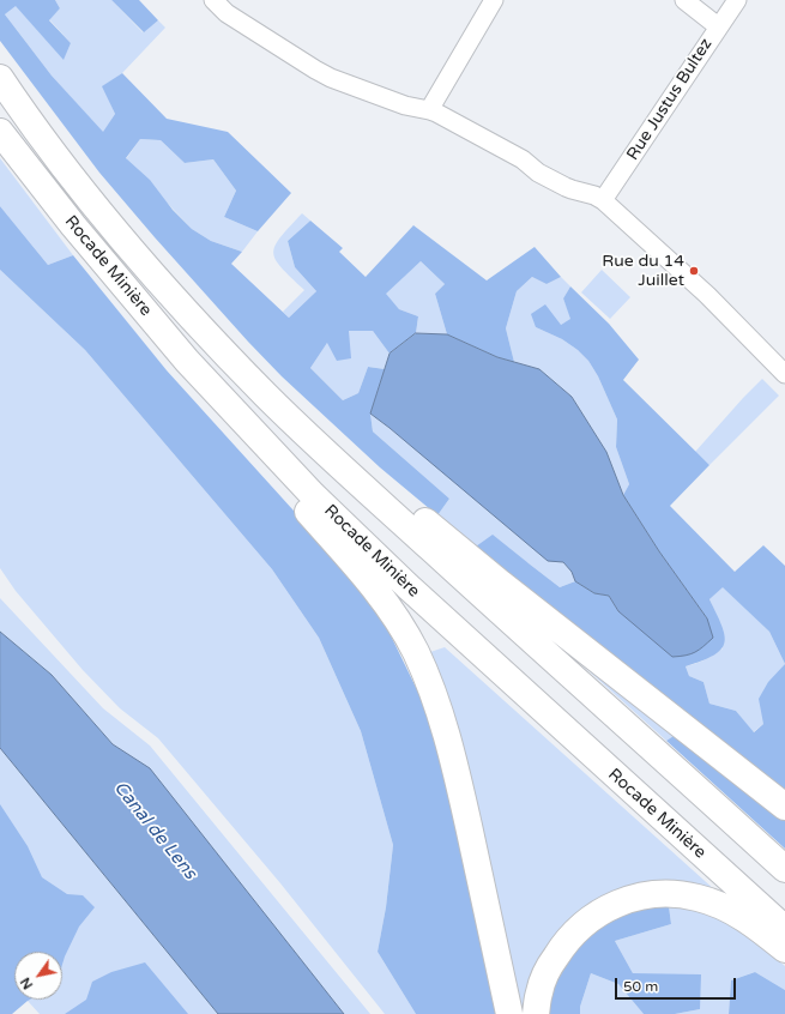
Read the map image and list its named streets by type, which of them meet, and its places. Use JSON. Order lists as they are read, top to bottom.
{
  "streets": {
    "highway": ["Rocade Minière"],
    "street": ["Rue Justus Bultez"]
  },
  "water": ["Canal de Lens"],
  "places": ["Rue du 14 Juillet"],
  "scale_bar": "50 m",
  "north": "bottom left"
}
